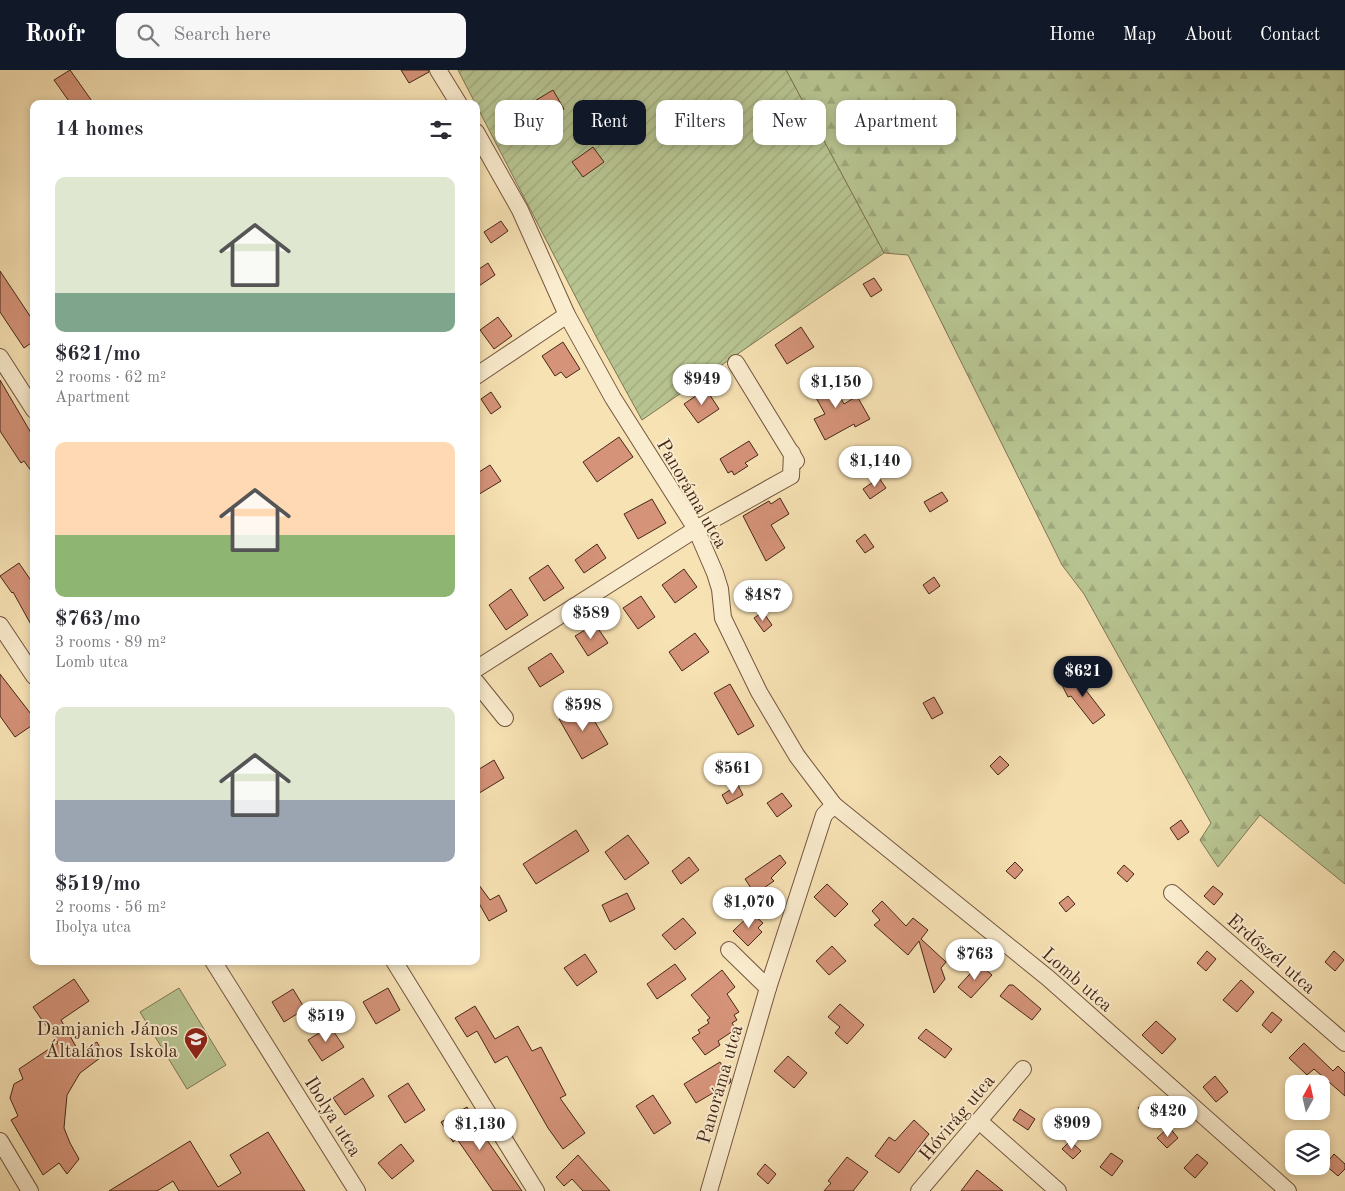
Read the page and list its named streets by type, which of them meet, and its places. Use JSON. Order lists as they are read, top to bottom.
{
  "streets": {
    "street": [
      "Panoráma utca",
      "Erdőszél utca",
      "Lomb utca",
      "Ibolya utca",
      "Hóvirág utca"
    ]
  },
  "crossings": [
    ["Panoráma utca", "Lomb utca"]
  ],
  "places": {
    "school or university": ["Damjanich János Általános Iskola"]
  },
  "north": "top",
  "page": {
    "header": "Roofr",
    "search": "Search here",
    "nav": [
      "Home",
      "Map",
      "About",
      "Contact"
    ],
    "chip": [
      "Buy",
      "Rent",
      "Filters",
      "New",
      "Apartment"
    ],
    "heading": "14 homes",
    "list": [
      {
        "name": "$621/mo",
        "note": "2 rooms · 62 m² · Apartment"
      },
      {
        "name": "$763/mo",
        "note": "3 rooms · 89 m² · Lomb utca"
      },
      {
        "name": "$519/mo",
        "note": "2 rooms · 56 m² · Ibolya utca"
      }
    ],
    "price": [
      "$949",
      "$1,150",
      "$1,140",
      "$487",
      "$589",
      "$621",
      "$598",
      "$561",
      "$1,070",
      "$763",
      "$519",
      "$420",
      "$909",
      "$1,130"
    ]
  }
}
